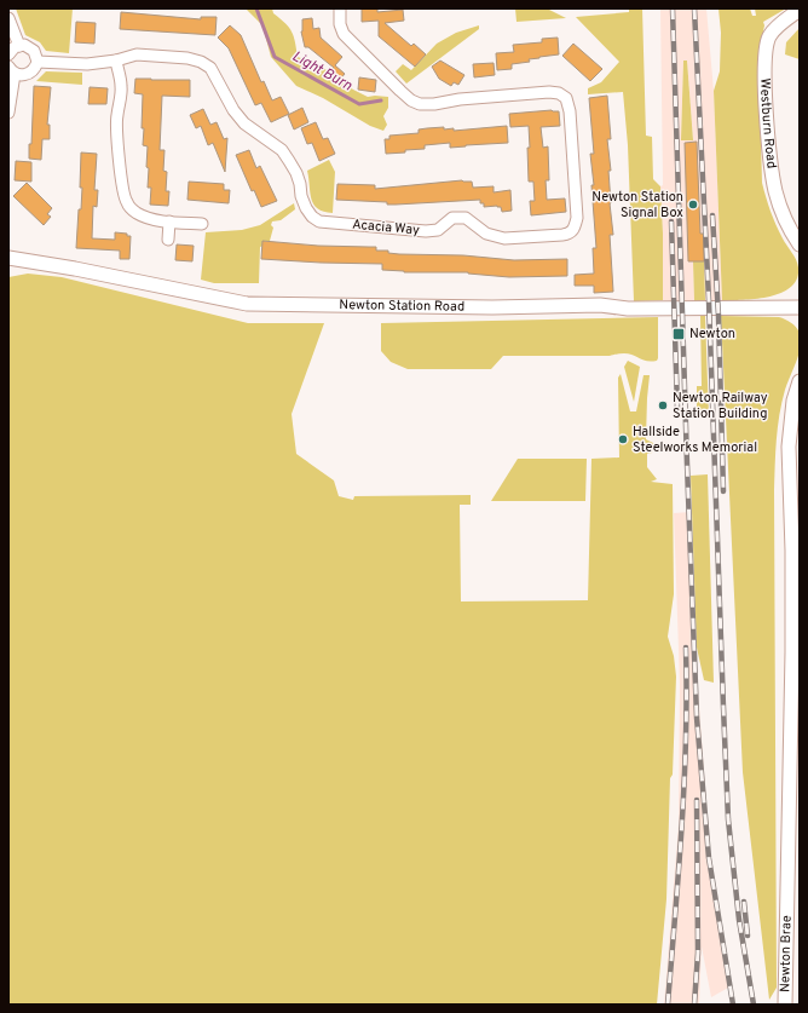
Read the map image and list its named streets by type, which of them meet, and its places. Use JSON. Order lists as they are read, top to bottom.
{
  "streets": {
    "street": [
      "Westburn Road",
      "Acacia Way",
      "Newton Station Road",
      "Newton Brae"
    ]
  },
  "water": ["Light Burn"],
  "places": {
    "other": ["Newton Station Signal Box", "Newton Railway Station Building", "Hallside Steelworks Memorial"],
    "transit": ["Newton"]
  }
}
